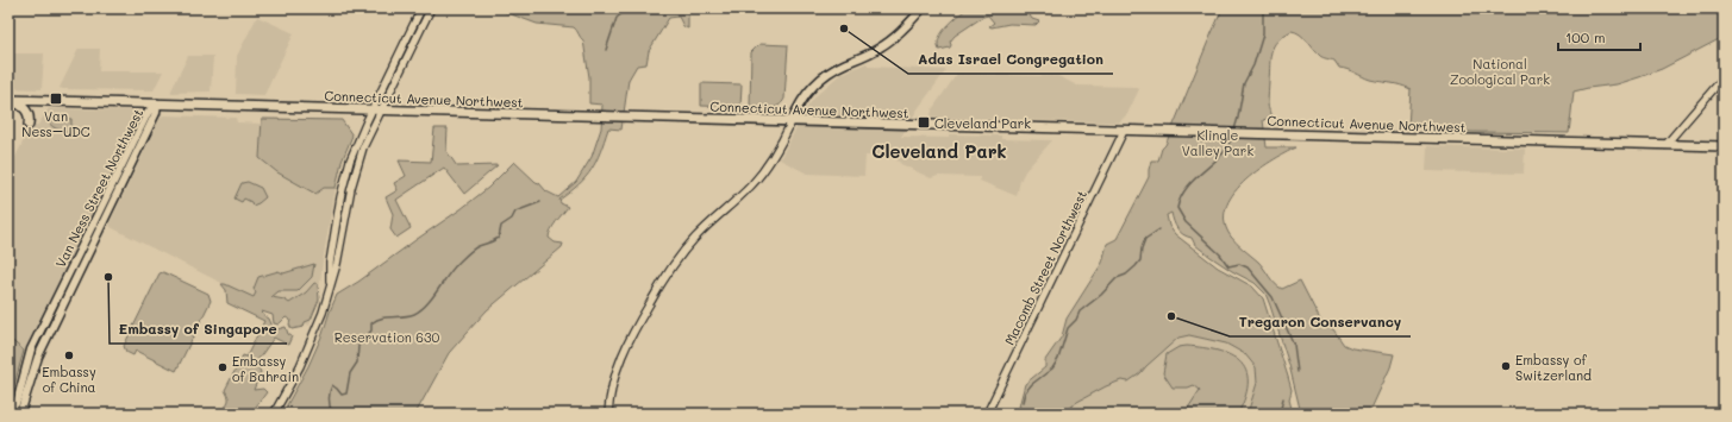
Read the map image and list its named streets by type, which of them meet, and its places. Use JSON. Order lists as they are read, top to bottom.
{
  "streets": {
    "main road": ["Connecticut Avenue Northwest", "Van Ness Street Northwest"],
    "street": ["Macomb Street Northwest"]
  },
  "crossings": [
    ["Connecticut Avenue Northwest", "Van Ness Street Northwest"],
    ["Connecticut Avenue Northwest", "Macomb Street Northwest"]
  ],
  "districts": ["Cleveland Park"],
  "parks": ["National Zoological Park", "Klingle Valley Park", "Reservation 630"],
  "places": {
    "other": [
      "Adas Israel Congregation",
      "Embassy of Singapore",
      "Tregaron Conservancy",
      "Embassy of China",
      "Embassy of Switzerland",
      "Embassy of Bahrain"
    ],
    "transit": ["Van Ness–UDC", "Cleveland Park"]
  },
  "scale_bar": "100 m"
}
